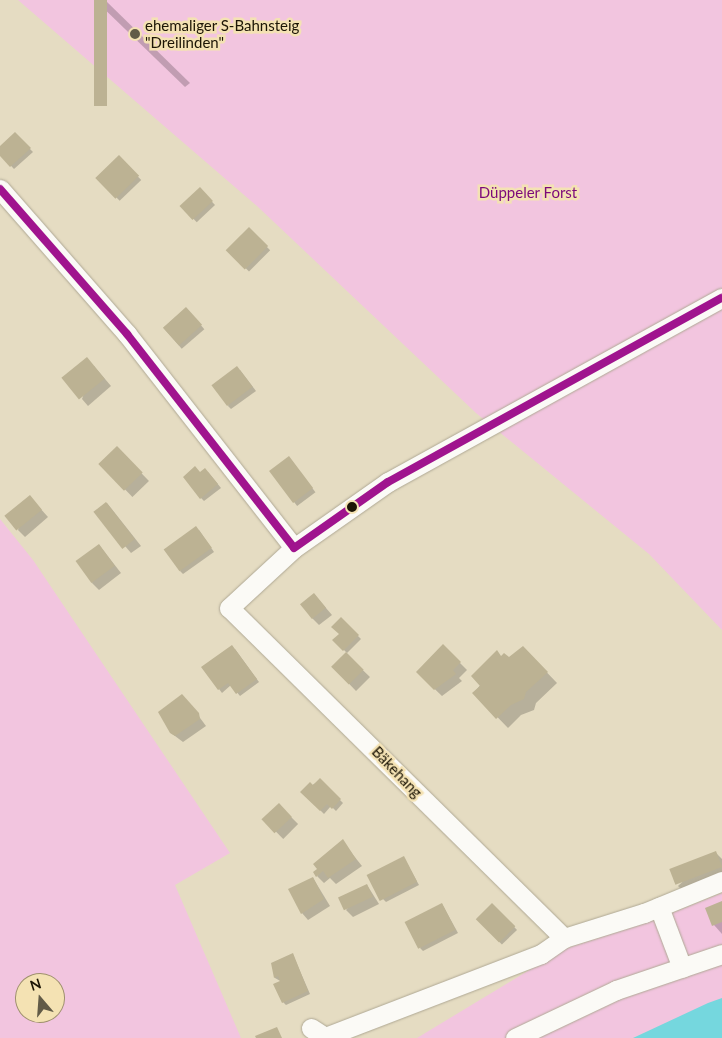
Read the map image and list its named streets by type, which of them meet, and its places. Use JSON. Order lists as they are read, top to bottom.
{
  "streets": {
    "street": ["Bäkehang"]
  },
  "parks": ["Düppeler Forst"],
  "places": ["ehemaliger S-Bahnsteig \"Dreilinden\""],
  "north": "top"
}
